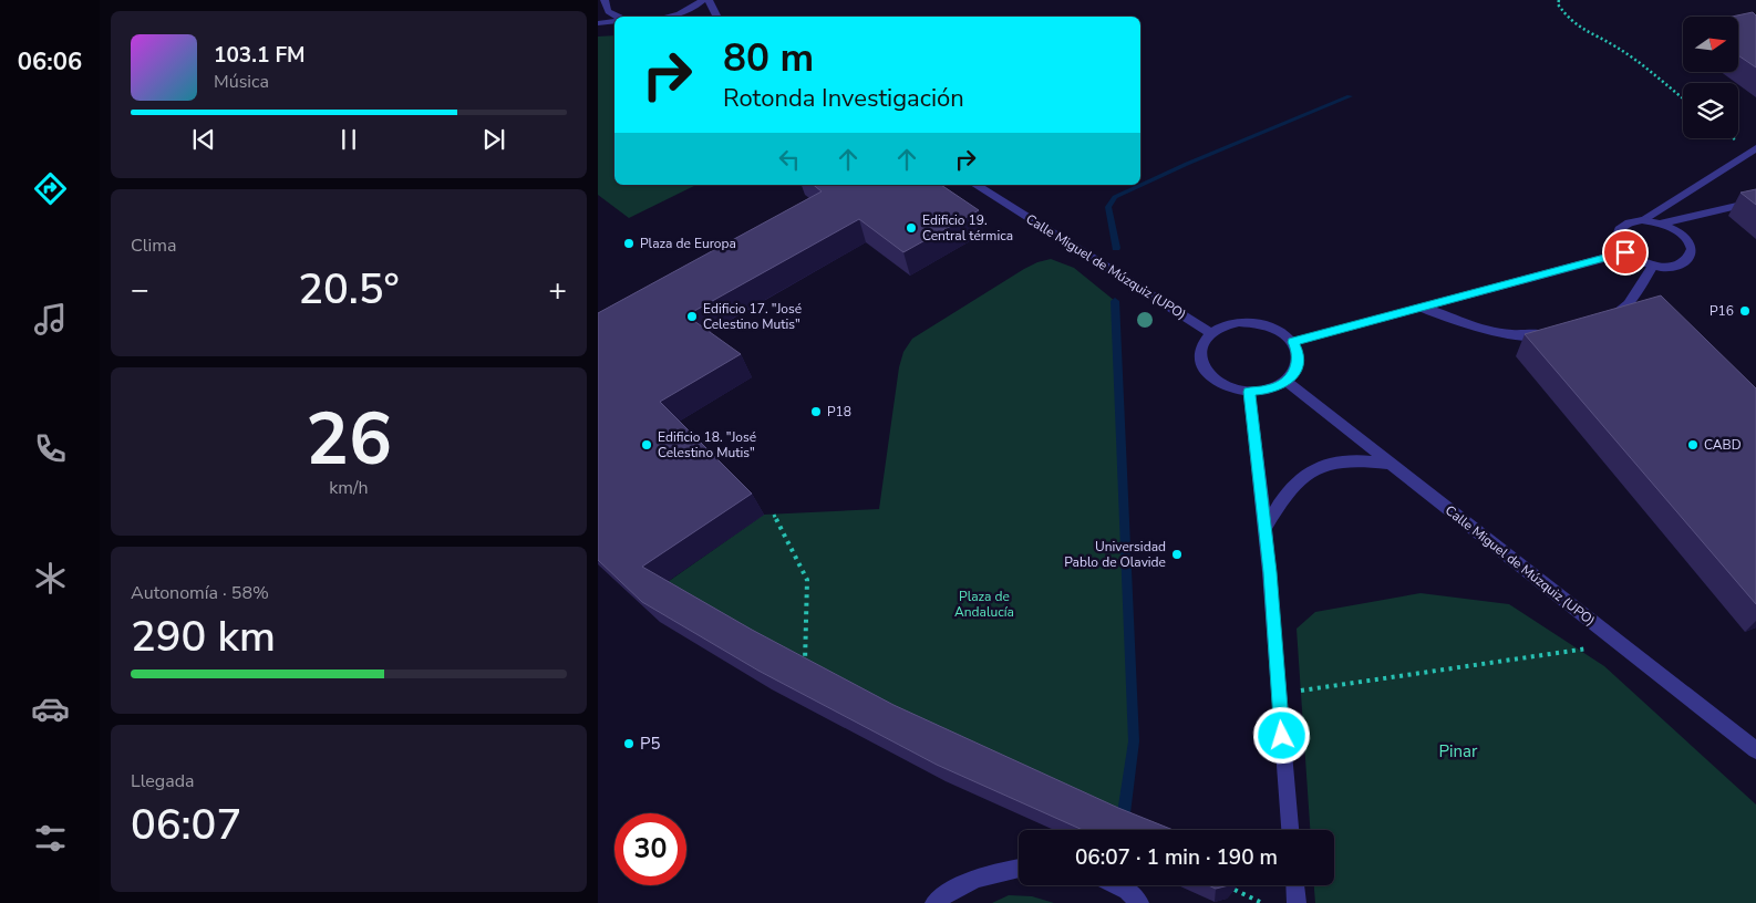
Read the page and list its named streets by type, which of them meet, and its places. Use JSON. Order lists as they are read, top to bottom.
{
  "streets": {
    "street": ["Calle Miguel de Múzquiz (UPO)"]
  },
  "parks": ["Plaza de Andalucía", "Pinar"],
  "places": [
    "Edificio 19. Central térmica",
    "Plaza de Europa",
    "P16",
    "Edificio 17. \"José Celestino Mutis\"",
    "P18",
    "Edificio 18. \"José Celestino Mutis\"",
    "CABD",
    "Universidad Pablo de Olavide",
    "P5"
  ],
  "north": "right",
  "page": {
    "tabs": "06:06",
    "turn": ["80 m", "Rotonda Investigación"],
    "song": ["103.1 FM", "Música"],
    "tile": [
      "Clima",
      ["26", "km/h"],
      ["Autonomía · 58%", "290 km"],
      ["Llegada", "06:07"]
    ],
    "heat": ["−", "20.5°", "+"],
    "limit": "30",
    "trip": "06:07 · 1 min · 190 m"
  }
}
